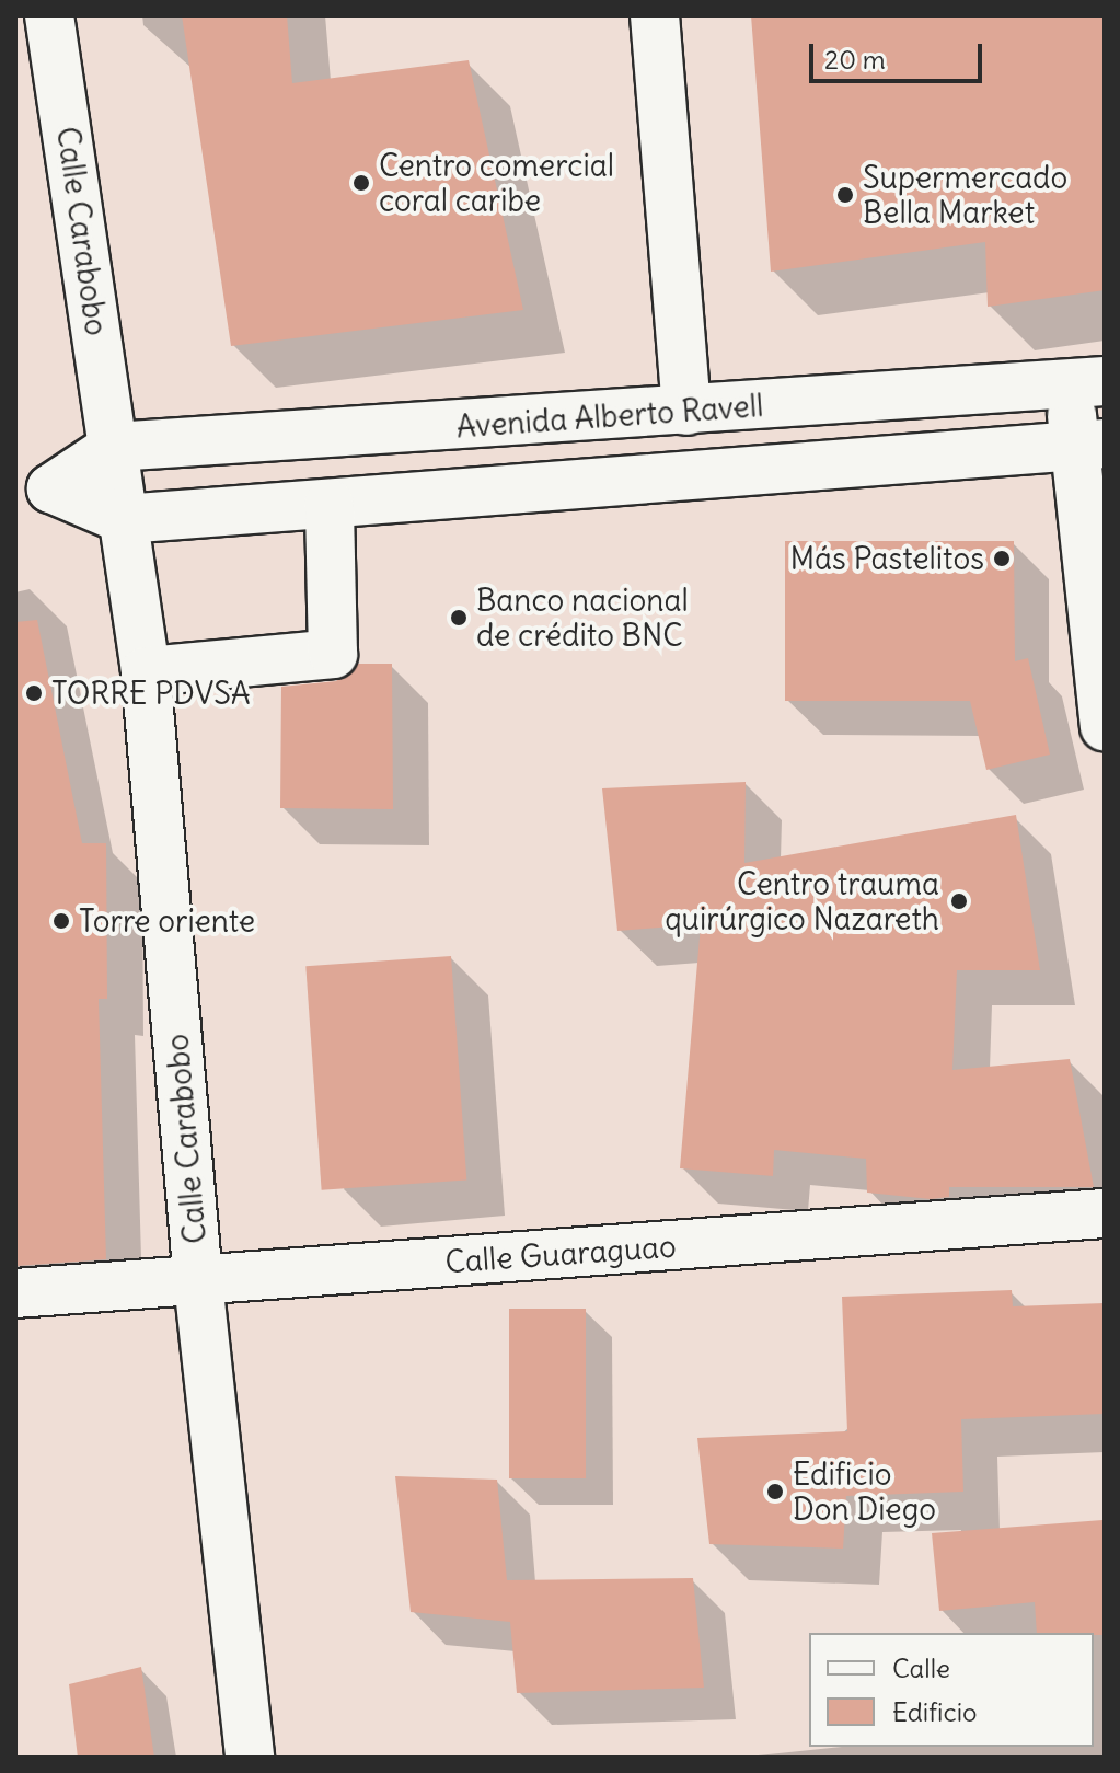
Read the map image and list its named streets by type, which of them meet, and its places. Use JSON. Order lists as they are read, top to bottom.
{
  "streets": {
    "street": ["Calle Carabobo", "Avenida Alberto Ravell", "Calle Guaraguao"]
  },
  "crossings": [
    ["Calle Carabobo", "Avenida Alberto Ravell"],
    ["Calle Carabobo", "Calle Guaraguao"]
  ],
  "places": [
    "Centro comercial coral caribe",
    "Supermercado Bella Market",
    "Más Pastelitos",
    "Banco nacional de crédito BNC",
    "TORRE PDVSA",
    "Centro trauma quirúrgico Nazareth",
    "Torre oriente",
    "Edificio Don Diego"
  ],
  "legend": ["Calle", "Edificio"],
  "scale_bar": "20 m"
}
